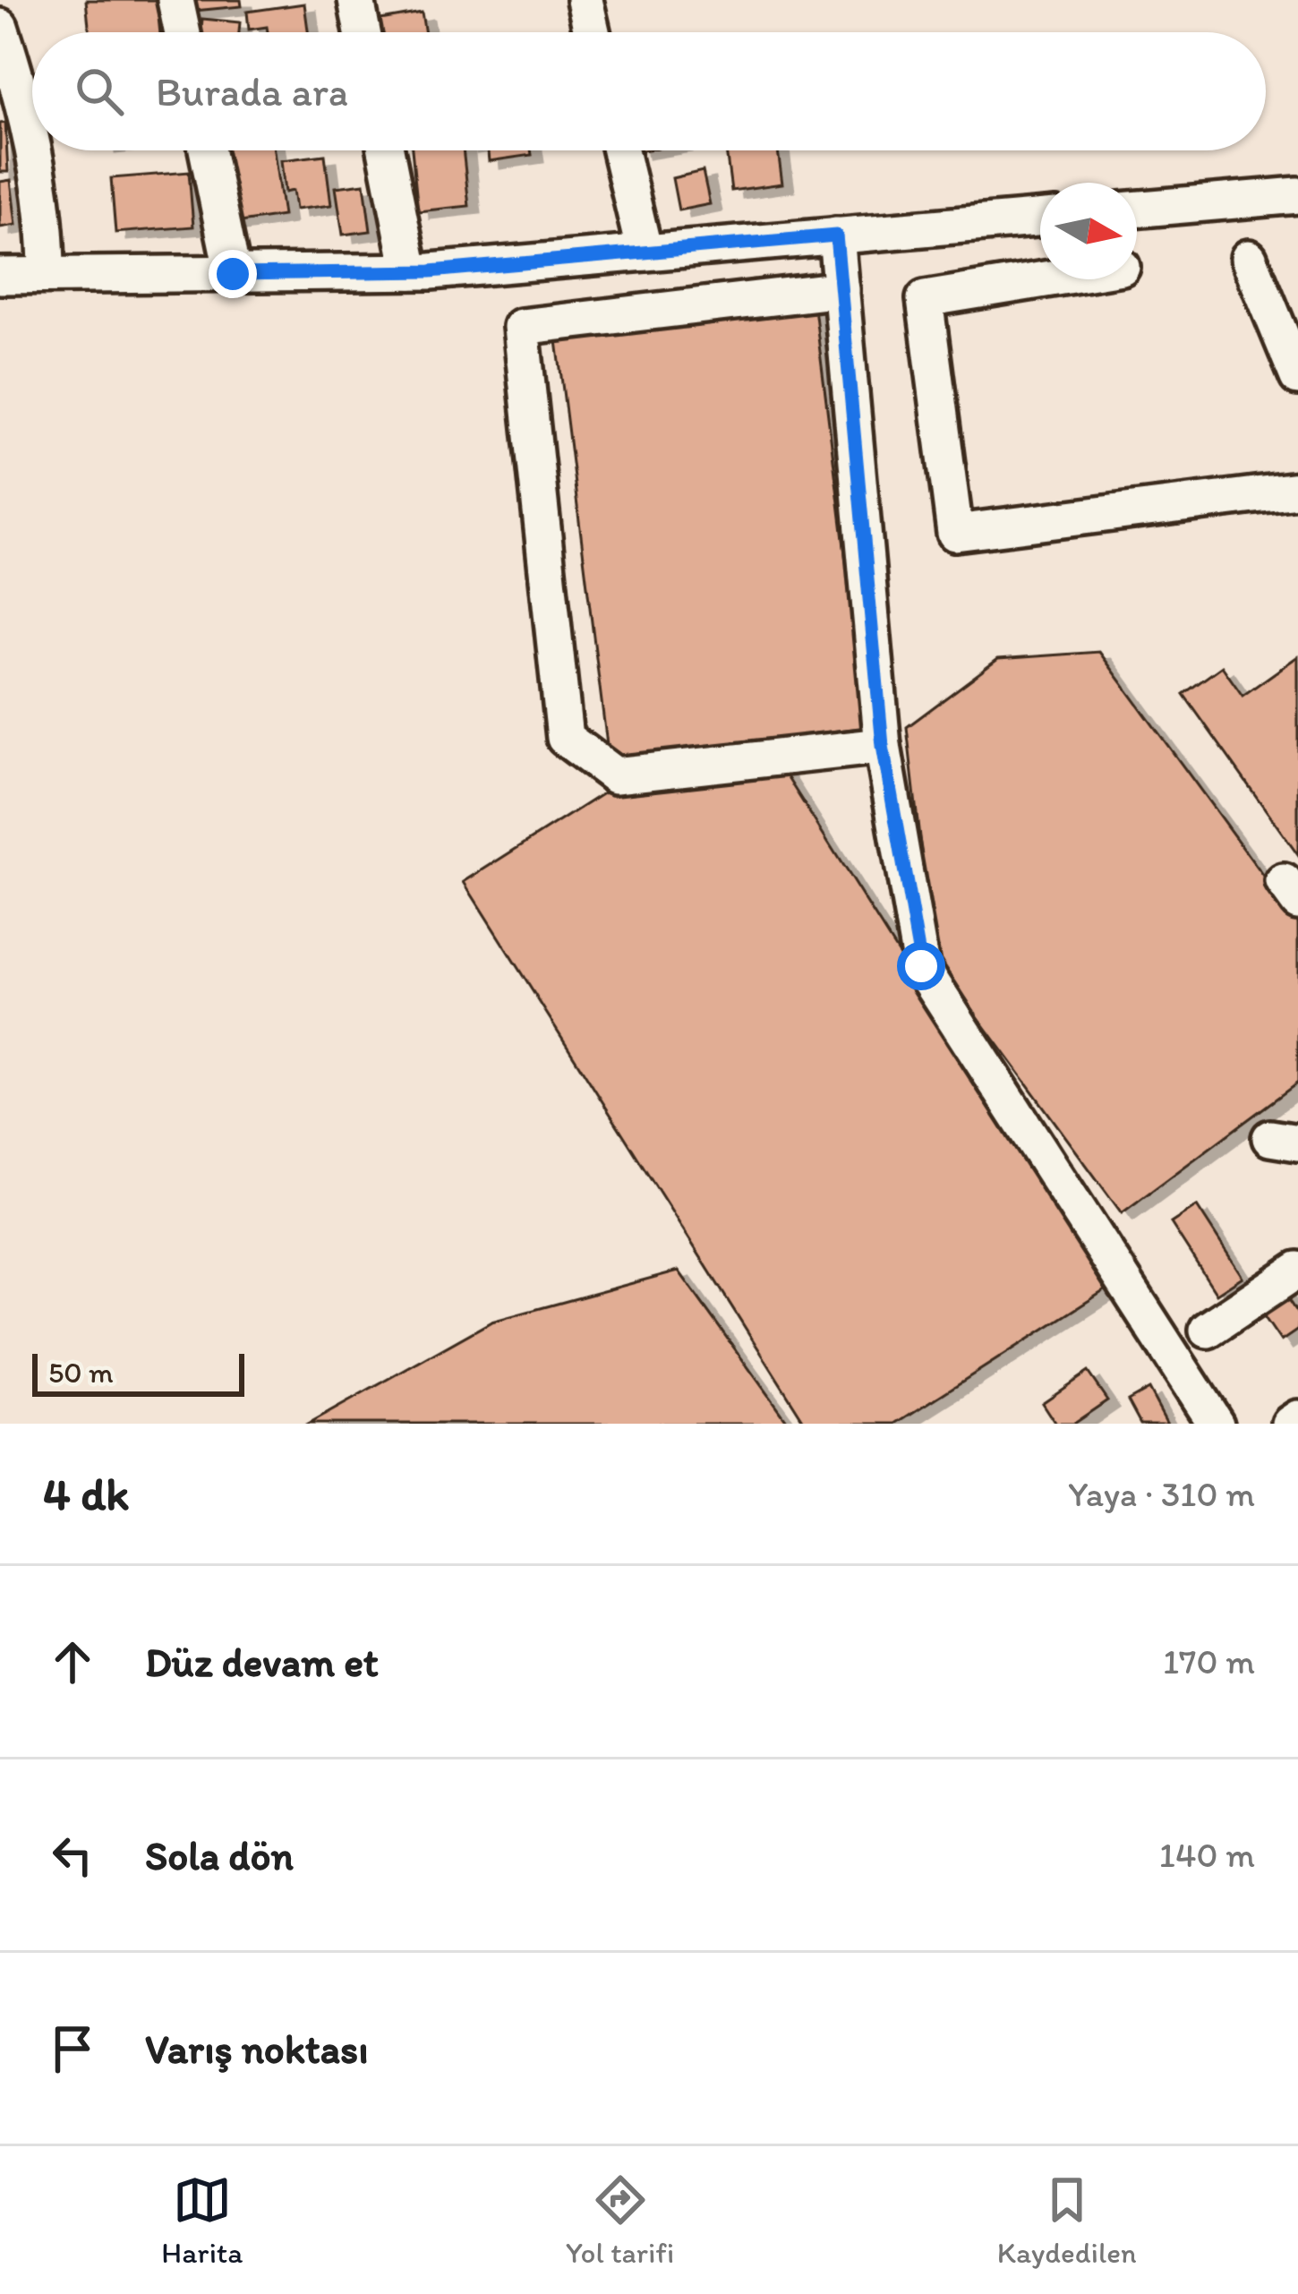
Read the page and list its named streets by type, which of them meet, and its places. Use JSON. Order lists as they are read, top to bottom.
{
  "scale_bar": "50 m",
  "north": "right",
  "page": {
    "search": "Burada ara",
    "scale": "50 m",
    "heading": ["4 dk", "Yaya · 310 m"],
    "list": [
      ["Düz devam et", "170 m"],
      ["Sola dön", "140 m"],
      "Varış noktası"
    ],
    "nav": ["Harita", "Yol tarifi", "Kaydedilen"]
  }
}
